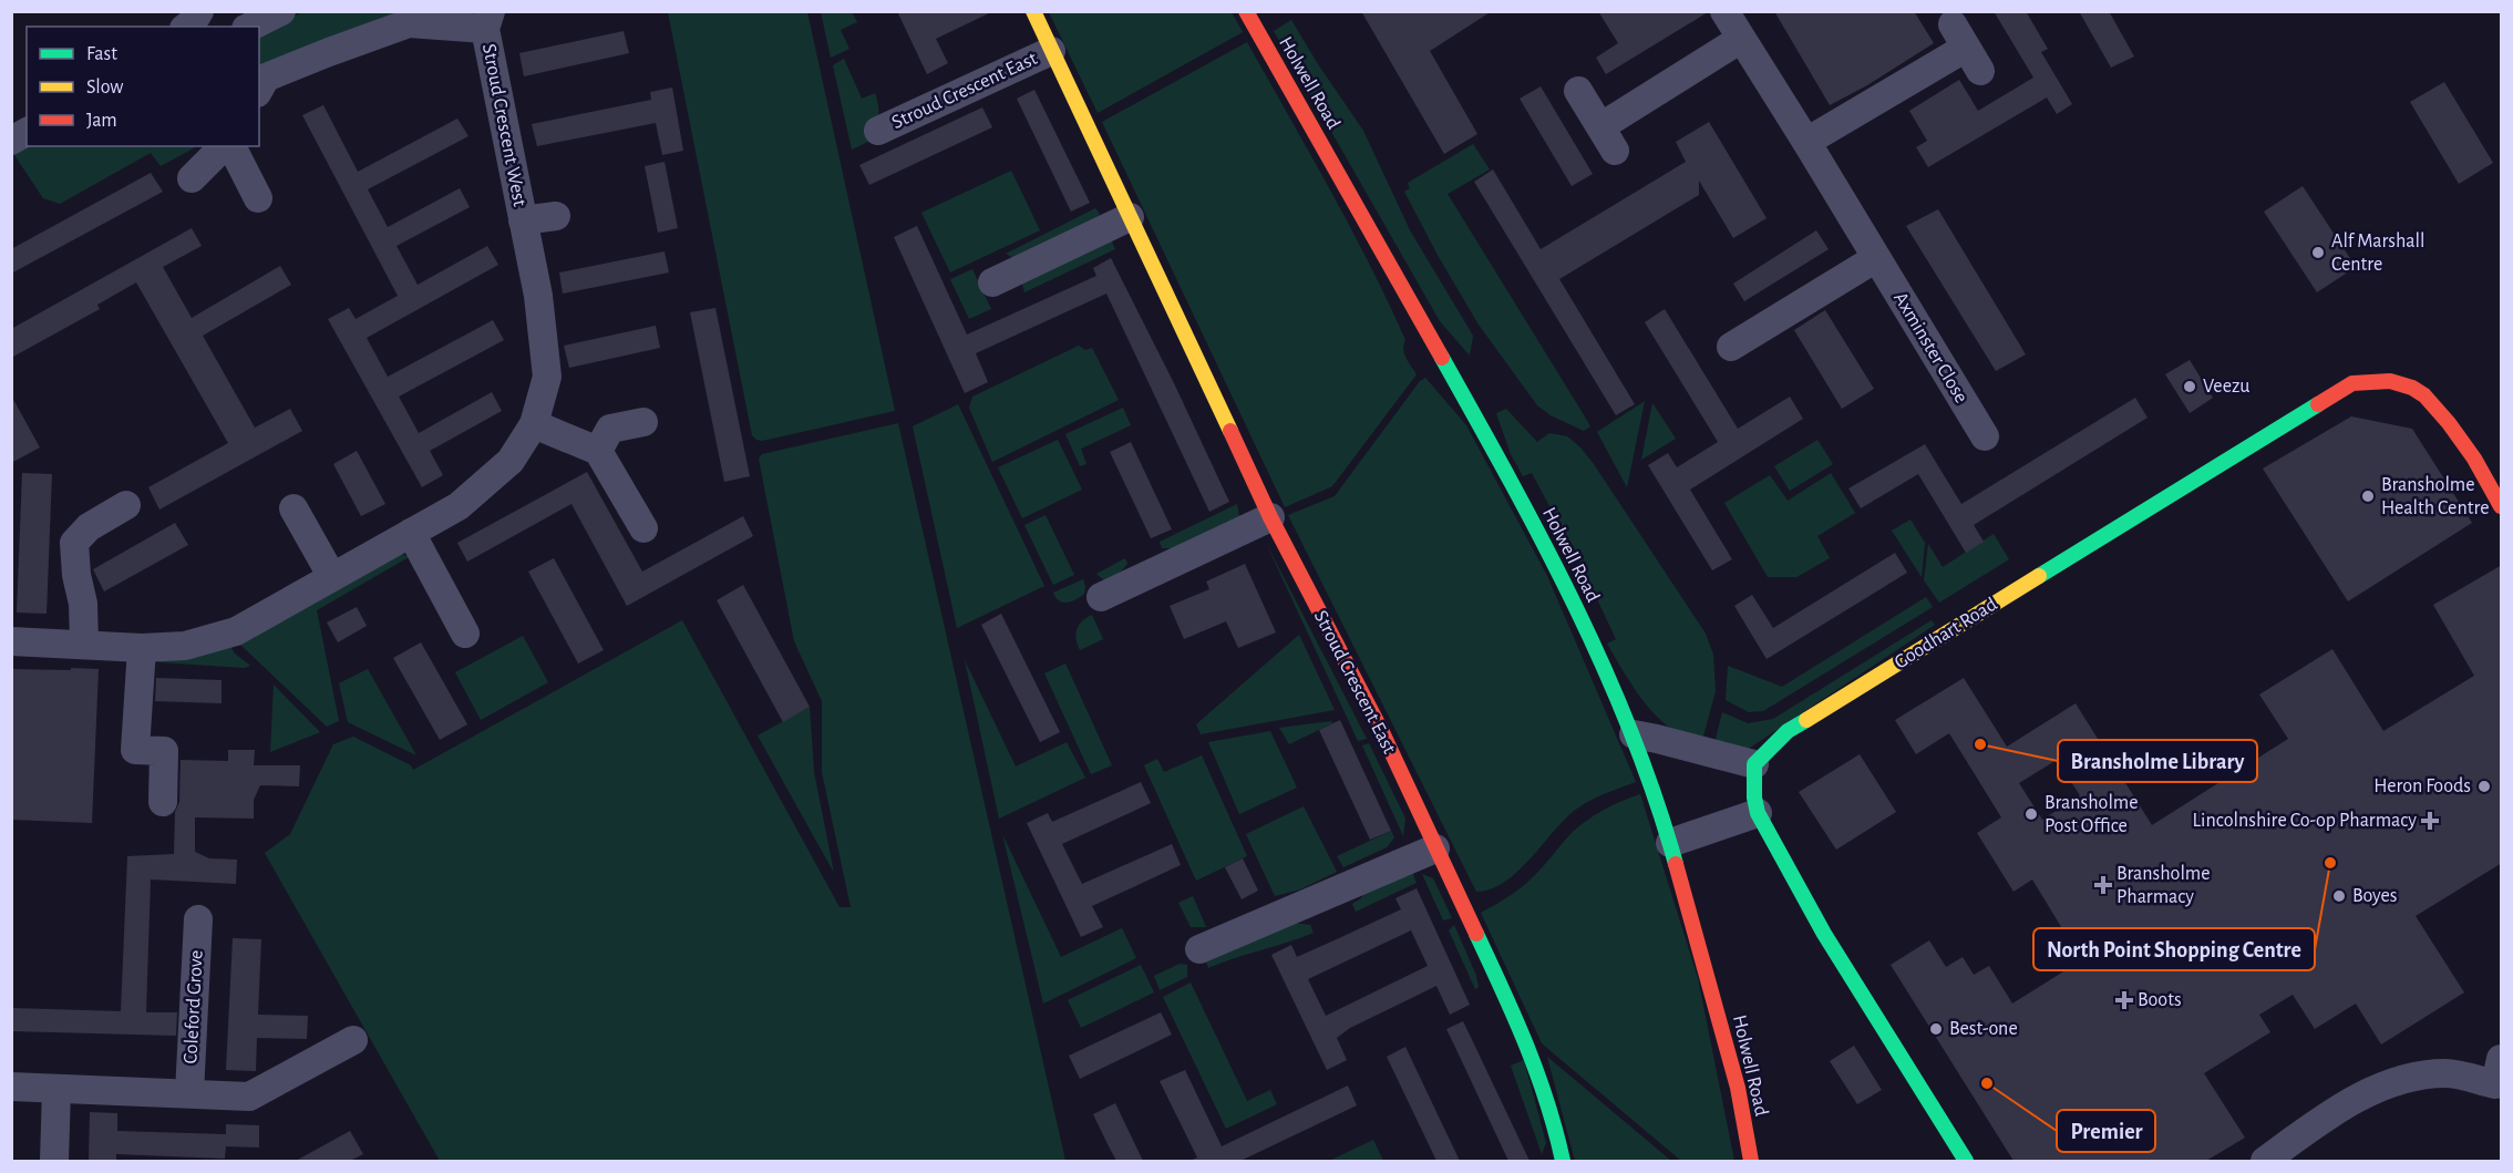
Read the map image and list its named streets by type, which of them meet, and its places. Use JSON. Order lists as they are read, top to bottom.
{
  "streets": {
    "street": [
      "Holwell Road",
      "Stroud Crescent East",
      "Stroud Crescent West",
      "Axminster Close",
      "Goodhart Road",
      "Coleford Grove"
    ]
  },
  "places": {
    "other": [
      "Alf Marshall Centre",
      "Veezu",
      "Bransholme Health Centre",
      "Bransholme Library",
      "Heron Foods",
      "Bransholme Post Office",
      "North Point Shopping Centre",
      "Boyes",
      "Best-one",
      "Premier"
    ],
    "health": ["Lincolnshire Co-op Pharmacy", "Bransholme Pharmacy", "Boots"]
  },
  "legend": ["Fast", "Slow", "Jam"]
}
